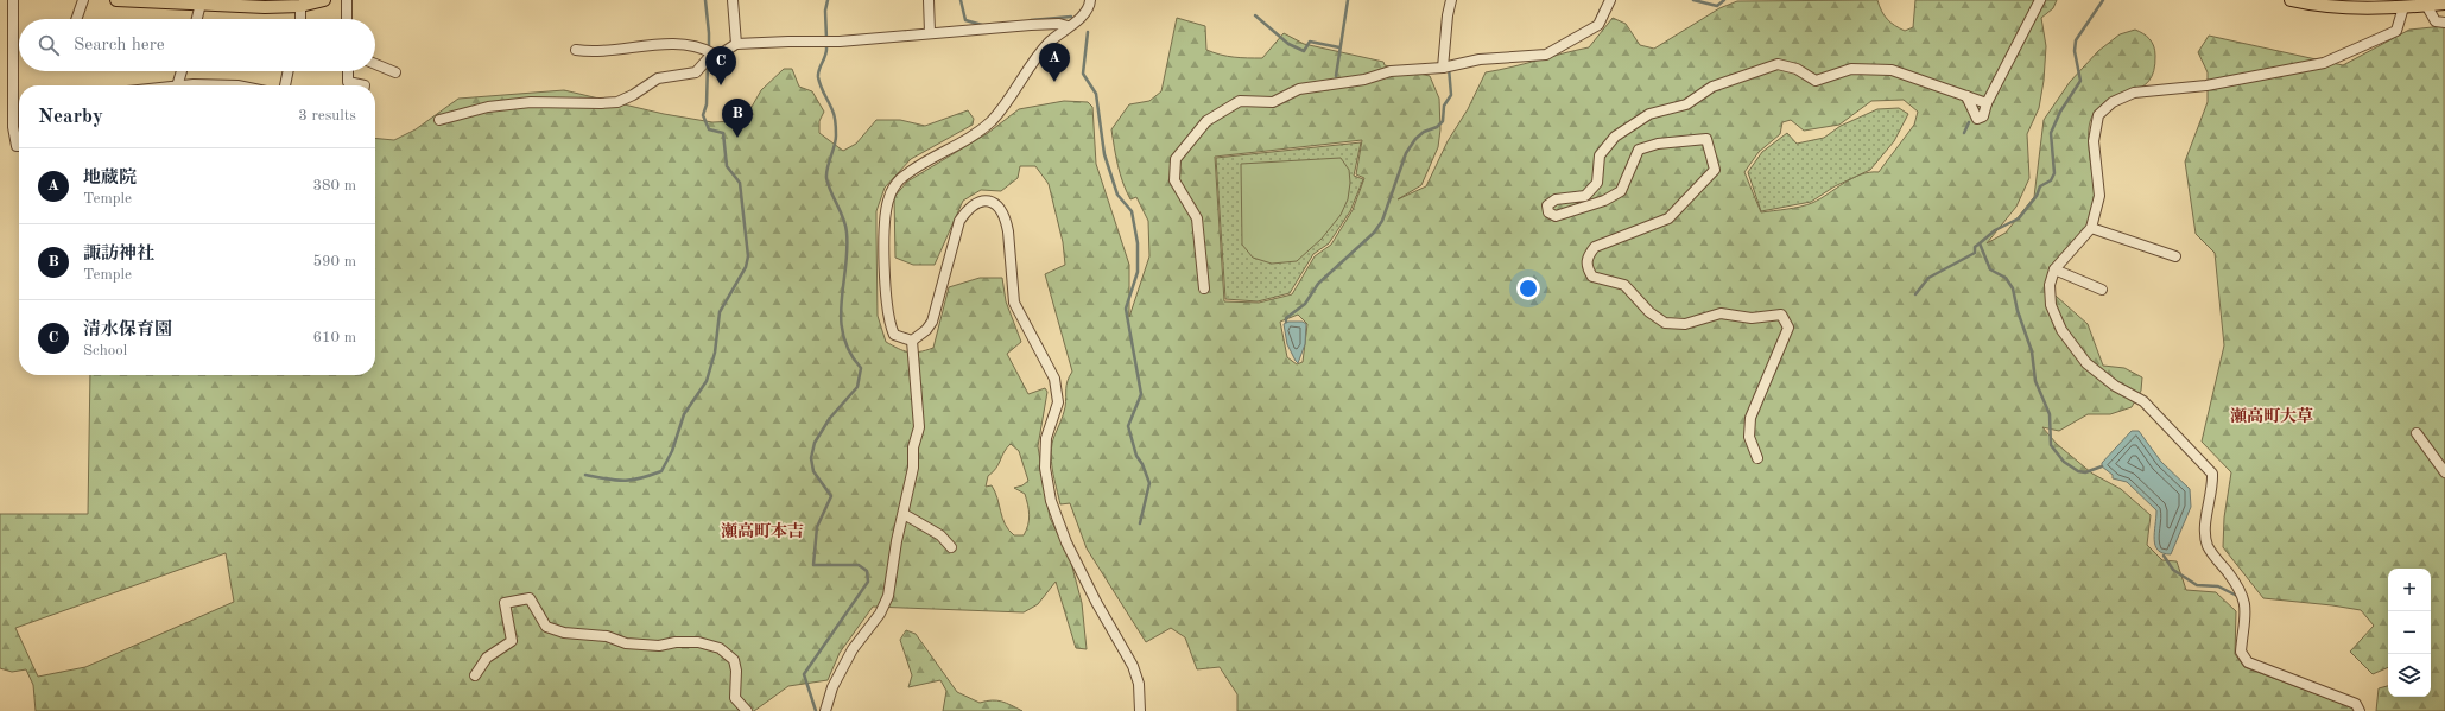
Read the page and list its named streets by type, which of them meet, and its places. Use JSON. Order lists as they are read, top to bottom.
{
  "districts": ["瀬高町大草", "瀬高町本吉"],
  "page": {
    "search": "Search here",
    "pins": ["A", "C", "B"],
    "heading": ["Nearby", "3 results"],
    "list": [
      {
        "mark": "A",
        "name": "地蔵院",
        "note": "Temple",
        "value": "380 m"
      },
      {
        "mark": "B",
        "name": "諏訪神社",
        "note": "Temple",
        "value": "590 m"
      },
      {
        "mark": "C",
        "name": "清水保育園",
        "note": "School",
        "value": "610 m"
      }
    ],
    "map_buttons": ["+", "−"]
  }
}
